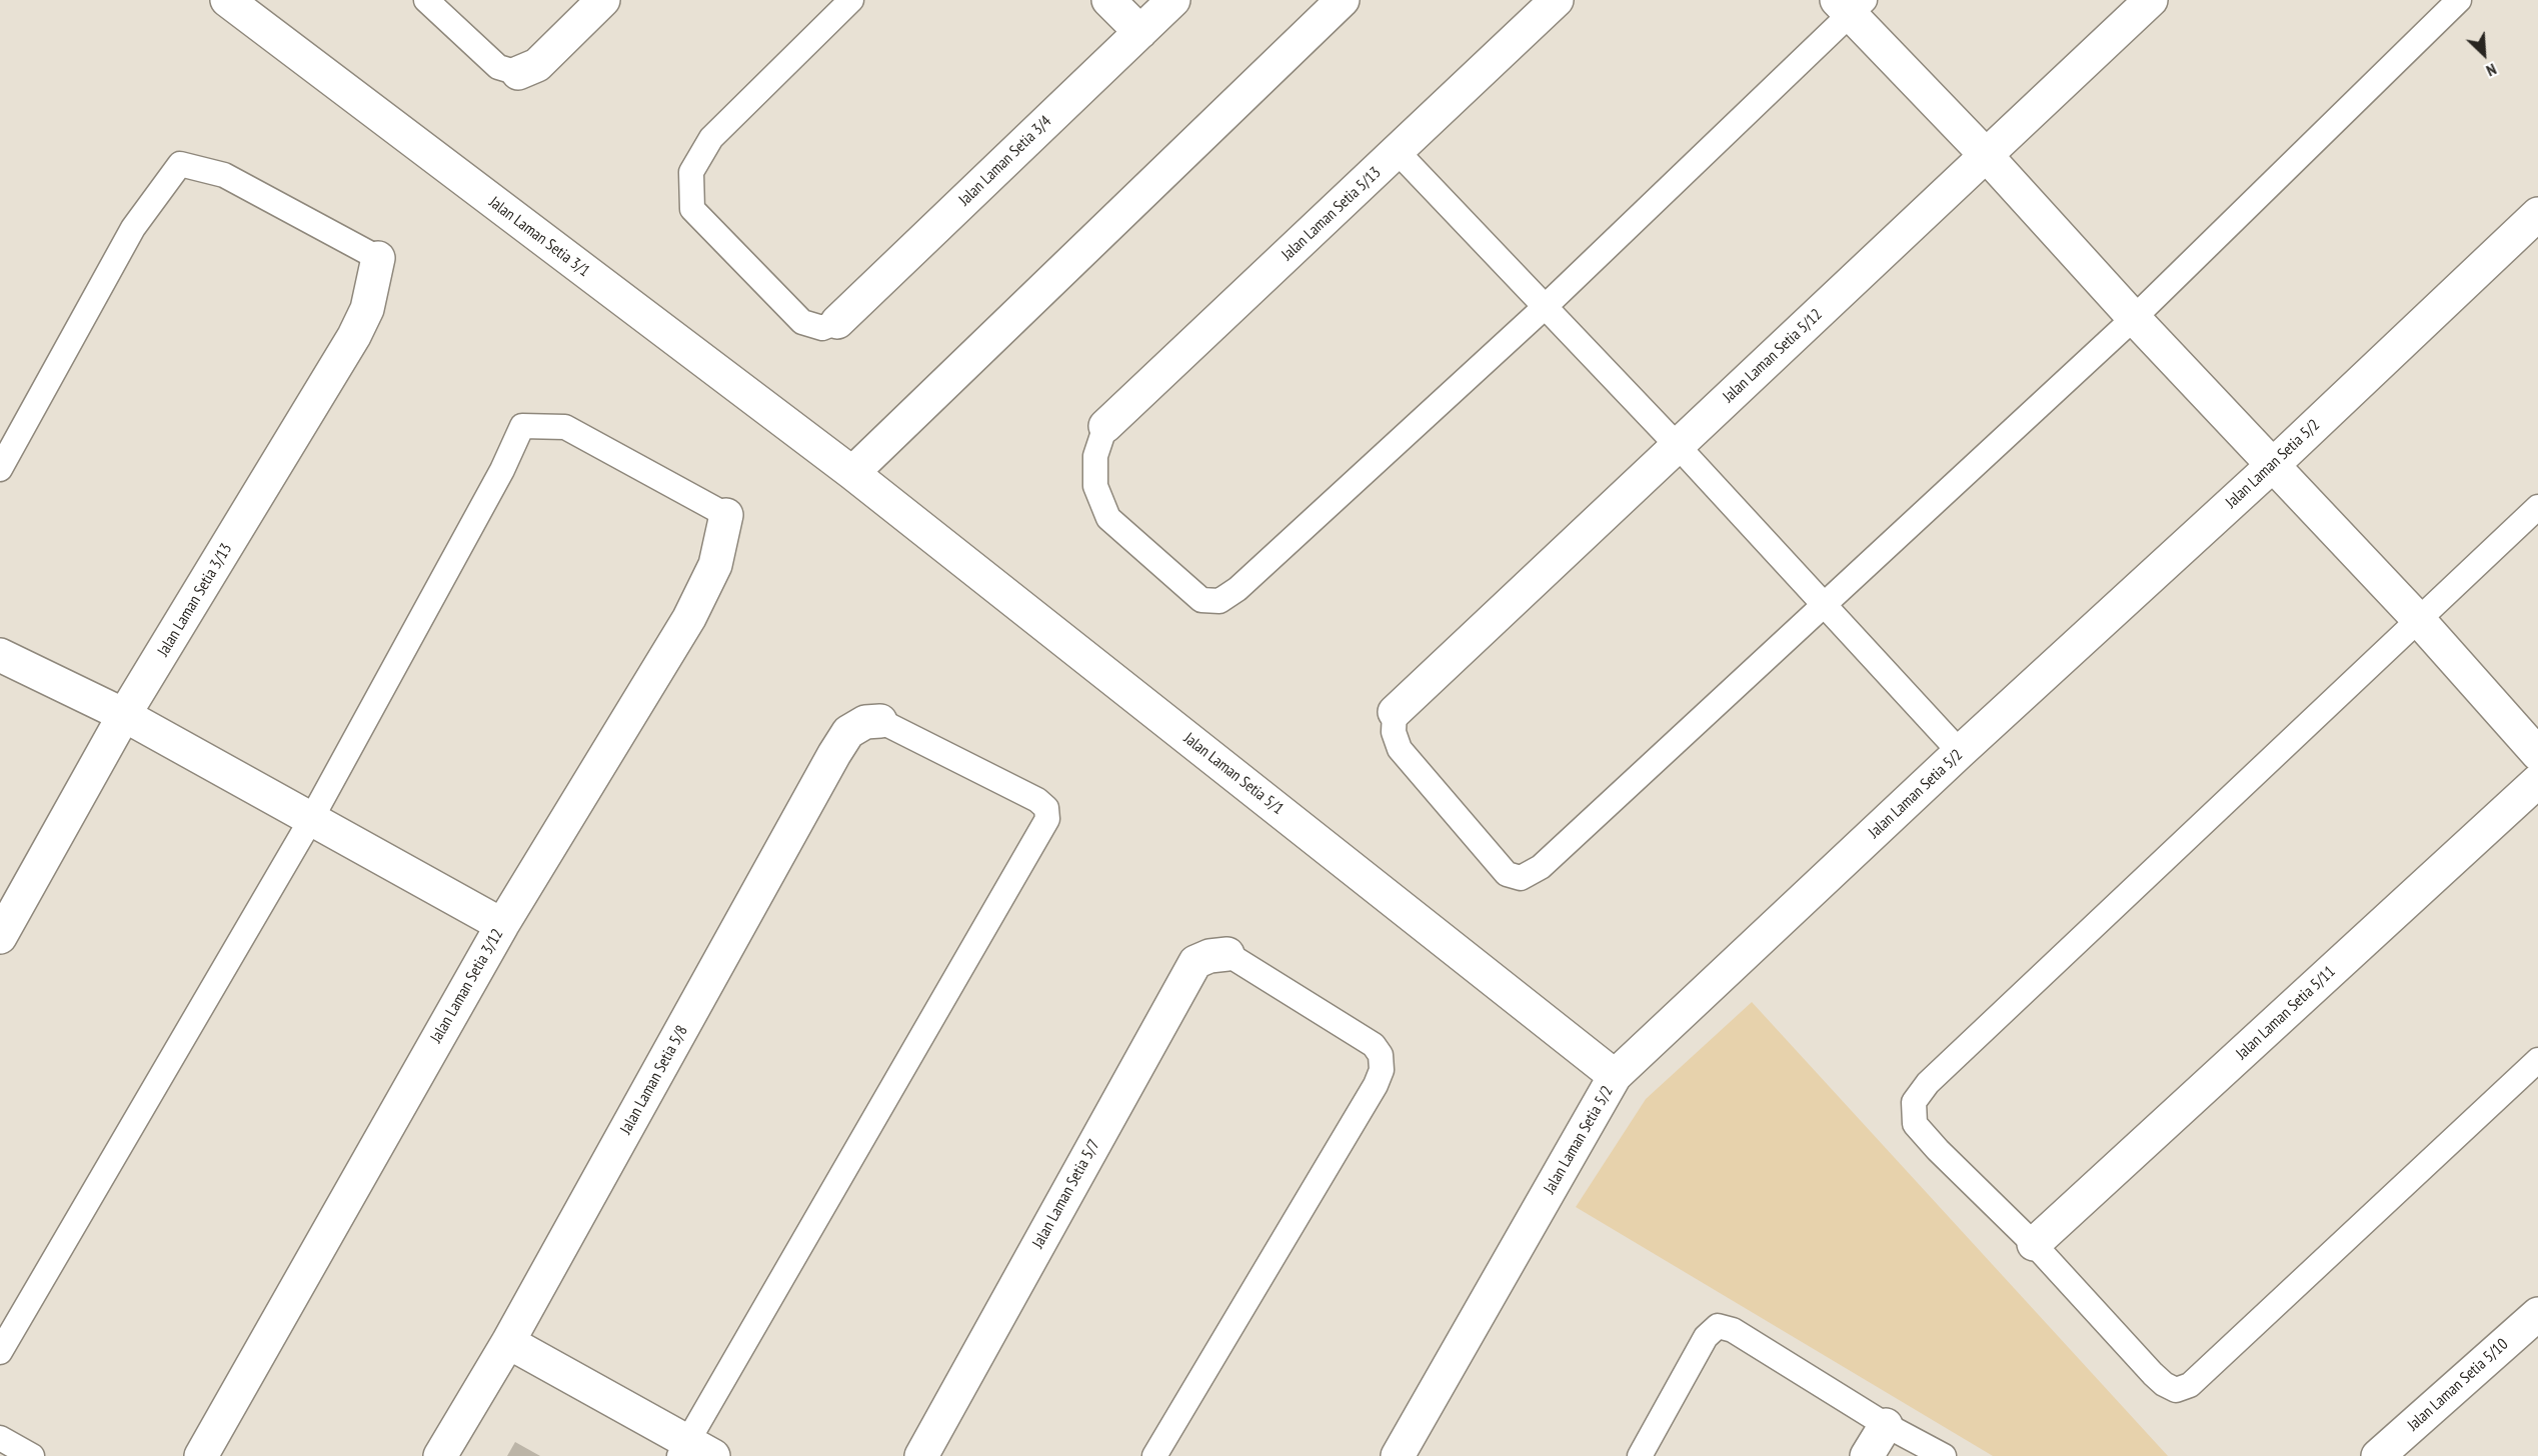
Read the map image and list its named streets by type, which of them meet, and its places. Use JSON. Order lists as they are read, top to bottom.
{
  "streets": {
    "street": [
      "Jalan Laman Setia 3/4",
      "Jalan Laman Setia 5/13",
      "Jalan Laman Setia 3/1",
      "Jalan Laman Setia 5/12",
      "Jalan Laman Setia 5/2",
      "Jalan Laman Setia 3/13",
      "Jalan Laman Setia 5/1",
      "Jalan Laman Setia 3/12",
      "Jalan Laman Setia 5/11",
      "Jalan Laman Setia 5/8",
      "Jalan Laman Setia 5/7",
      "Jalan Laman Setia 5/10"
    ]
  },
  "crossings": [
    ["Jalan Laman Setia 3/1", "Jalan Laman Setia 5/1"],
    ["Jalan Laman Setia 5/2", "Jalan Laman Setia 5/1"]
  ],
  "north": "bottom right"
}
